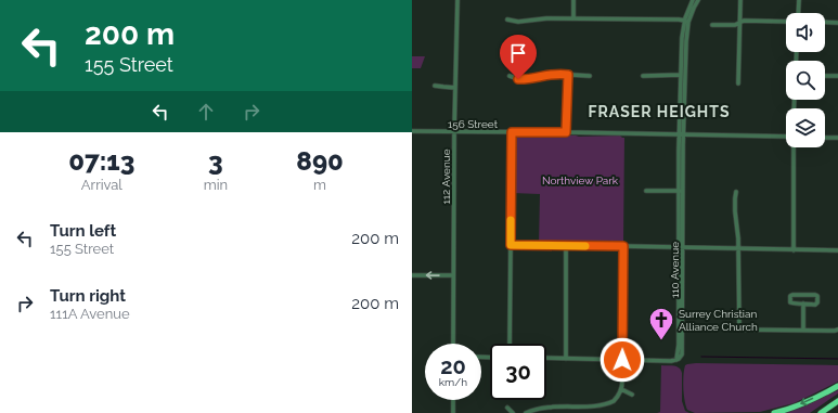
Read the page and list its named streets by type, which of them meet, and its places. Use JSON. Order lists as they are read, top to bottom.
{
  "streets": {
    "street": ["156 Street", "112 Avenue", "110 Avenue"]
  },
  "crossings": [
    ["156 Street", "112 Avenue"],
    ["156 Street", "110 Avenue"]
  ],
  "districts": ["FRASER HEIGHTS"],
  "parks": ["Northview Park"],
  "places": {
    "church": ["Surrey Christian Alliance Church"]
  },
  "page": {
    "turn": ["200 m", "155 Street"],
    "eta": [
      "07:13",
      "Arrival",
      "3",
      "min",
      "890",
      "m"
    ],
    "list": [
      {
        "name": "Turn left",
        "note": "155 Street",
        "value": "200 m"
      },
      {
        "name": "Turn right",
        "note": "111A Avenue",
        "value": "200 m"
      }
    ],
    "speed": "20 km/h",
    "limit": "30"
  }
}
